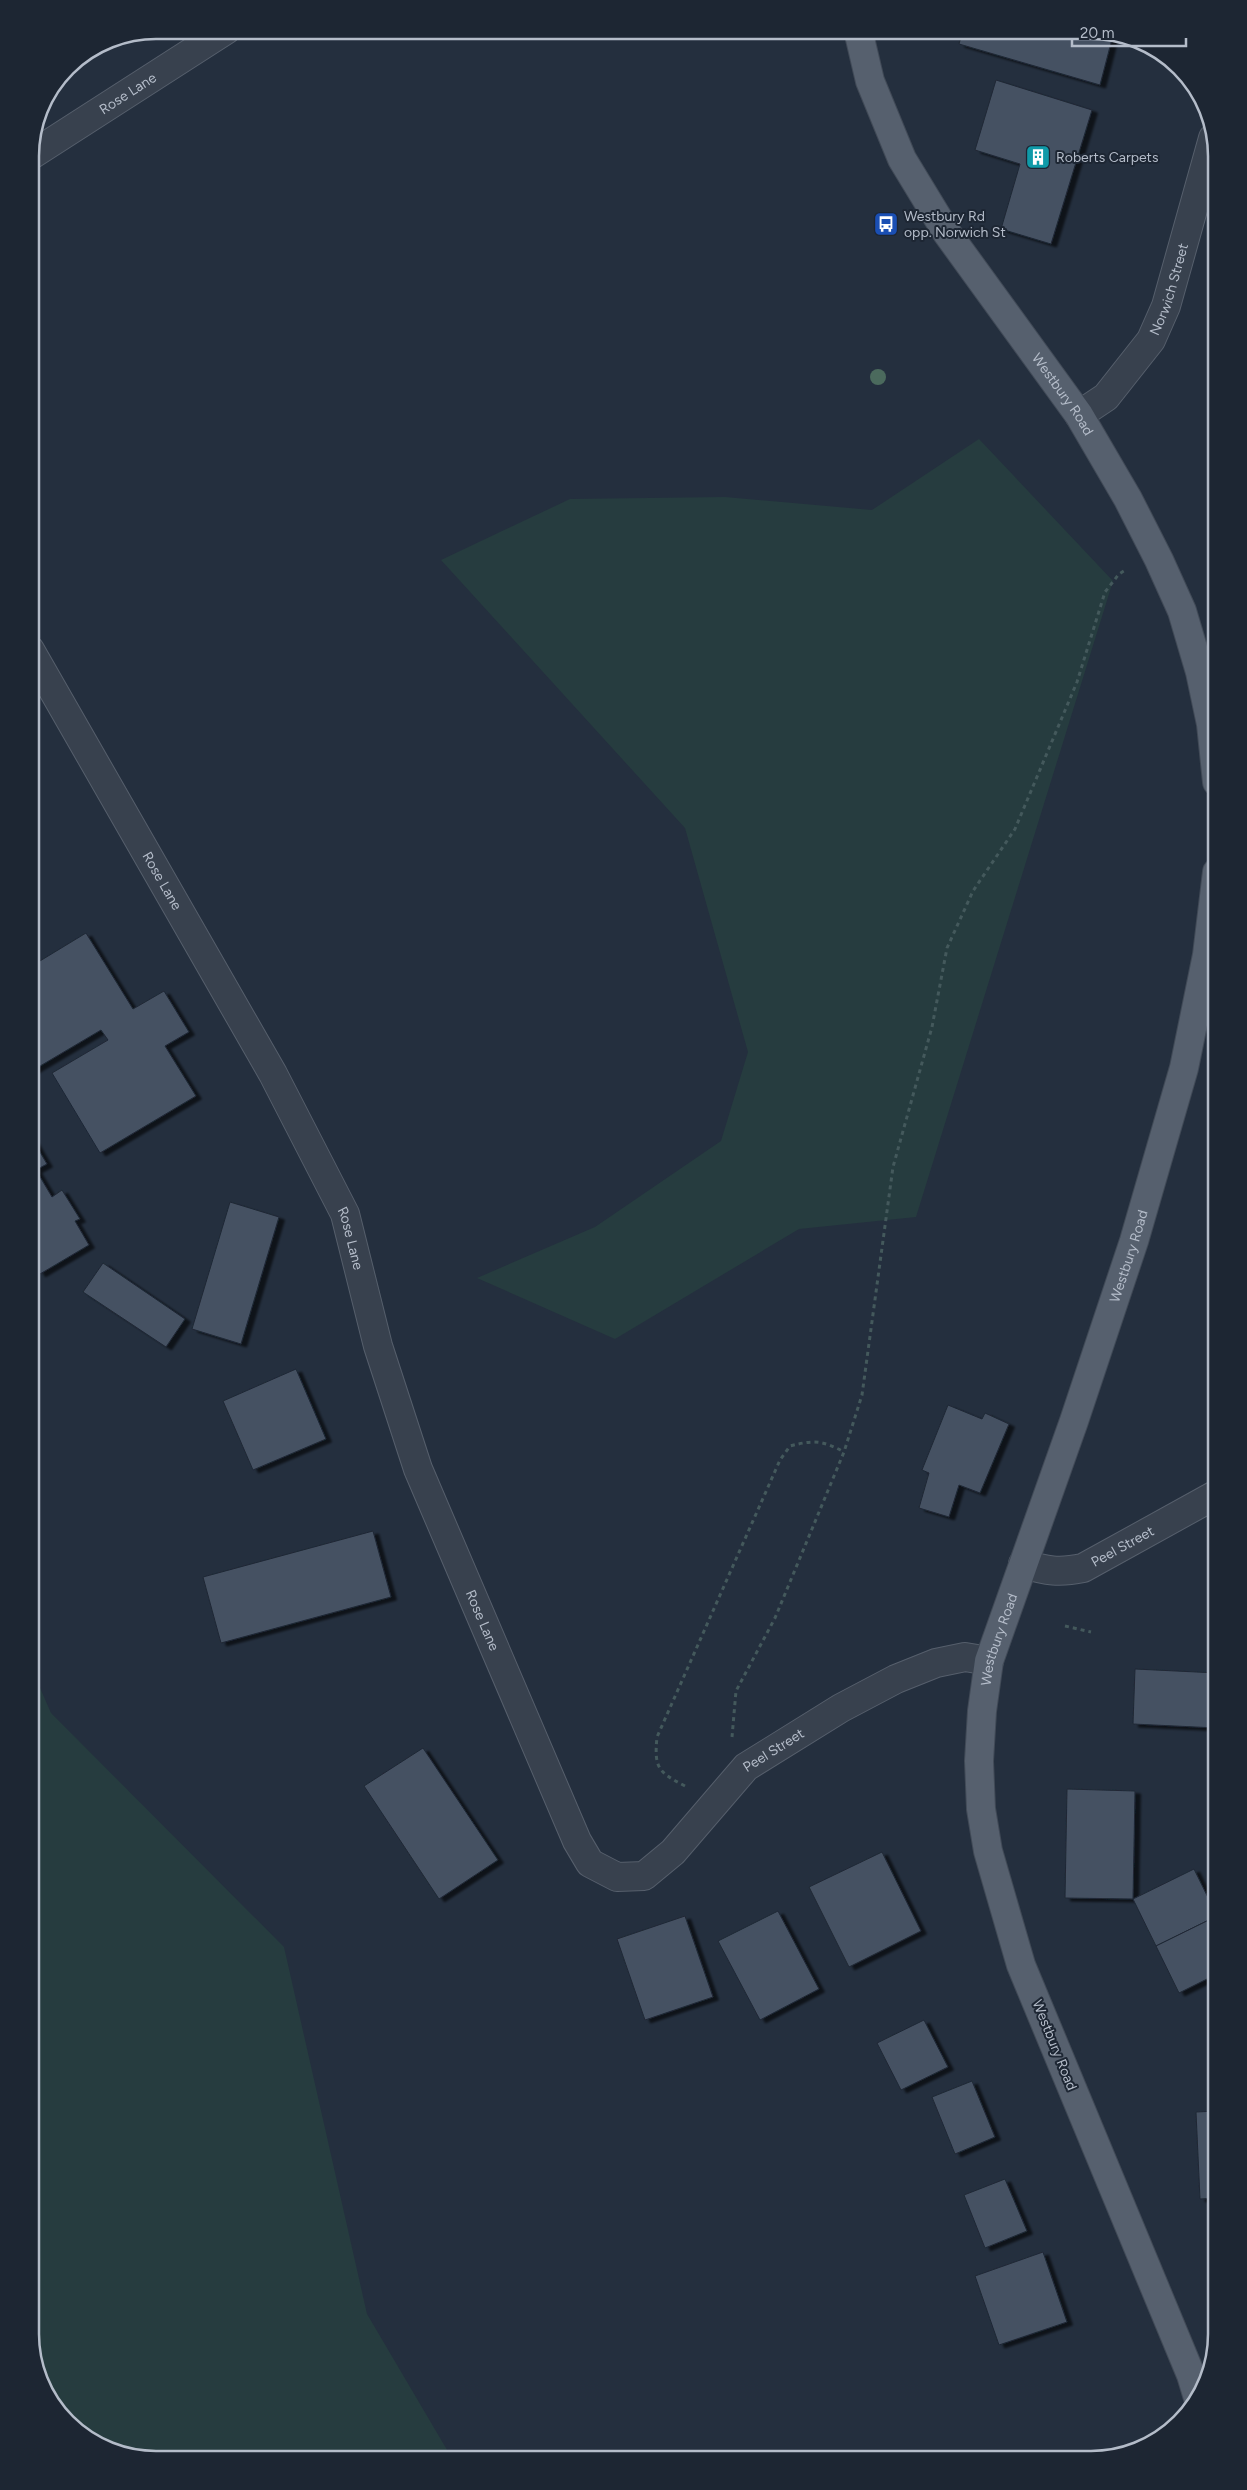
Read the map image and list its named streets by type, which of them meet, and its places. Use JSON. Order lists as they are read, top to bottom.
{
  "streets": {
    "main road": ["Westbury Road"],
    "street": ["Rose Lane", "Norwich Street", "Peel Street"]
  },
  "crossings": [
    ["Rose Lane", "Peel Street"],
    ["Norwich Street", "Westbury Road"],
    ["Westbury Road", "Peel Street"]
  ],
  "places": {
    "building": ["Roberts Carpets"],
    "bus stop": ["Westbury Rd opp. Norwich St"]
  },
  "scale_bar": "20 m"
}
